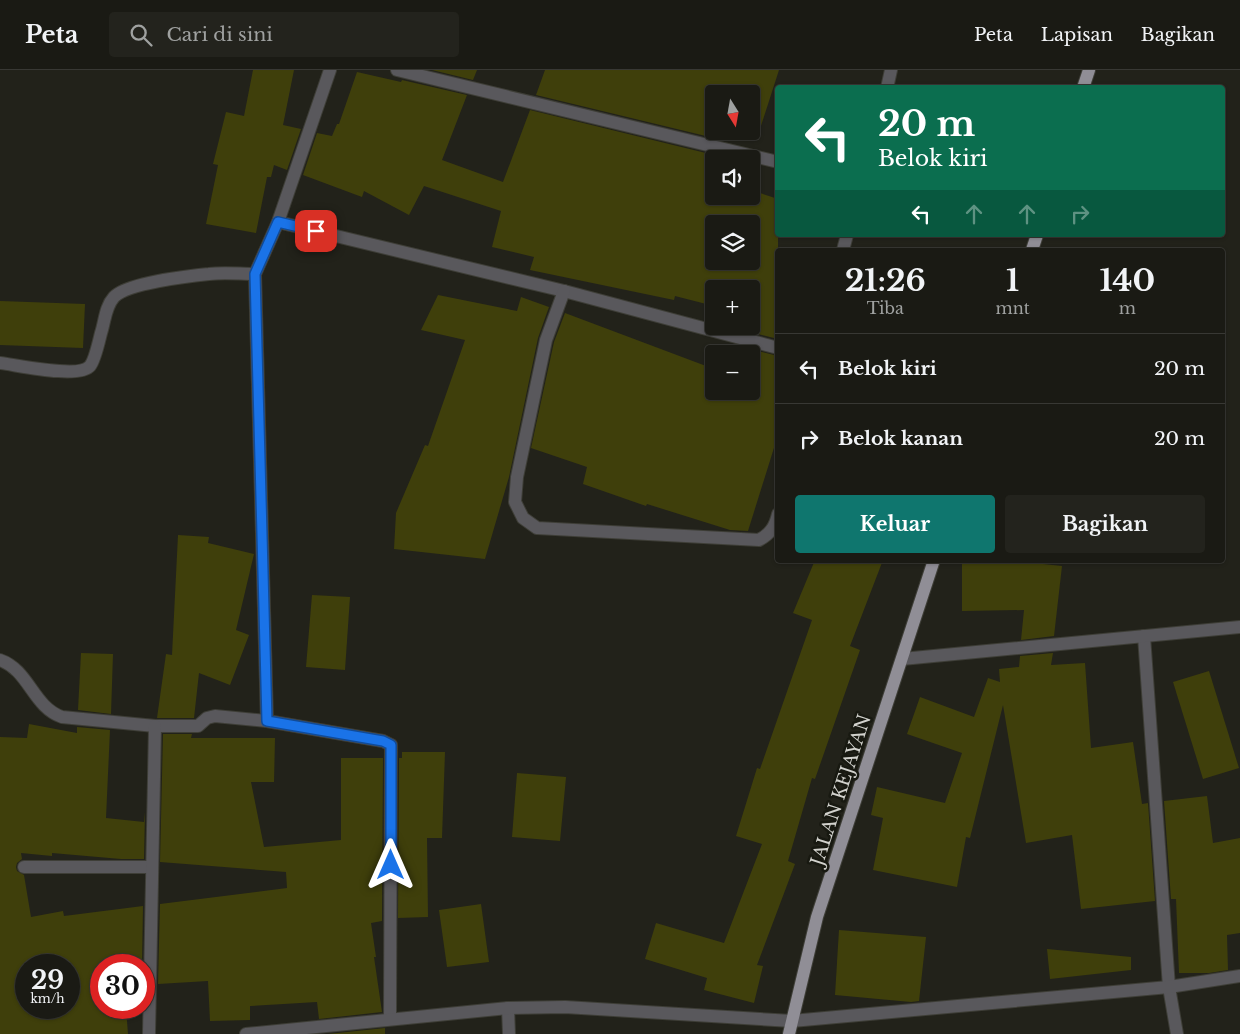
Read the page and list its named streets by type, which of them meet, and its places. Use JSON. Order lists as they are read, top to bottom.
{
  "streets": {
    "main road": ["JALAN KEJAYAN"]
  },
  "north": "bottom",
  "page": {
    "header": "Peta",
    "search": "Cari di sini",
    "nav": ["Peta", "Lapisan", "Bagikan"],
    "map_buttons": ["+", "−"],
    "turn": ["20 m", "Belok kiri"],
    "eta": [
      "21:26",
      "Tiba",
      "1",
      "mnt",
      "140",
      "m"
    ],
    "list": [
      {
        "name": "Belok kiri",
        "value": "20 m"
      },
      {
        "name": "Belok kanan",
        "value": "20 m"
      }
    ],
    "buttons": ["Keluar", "Bagikan"],
    "speed": "29 km/h",
    "limit": "30"
  }
}
